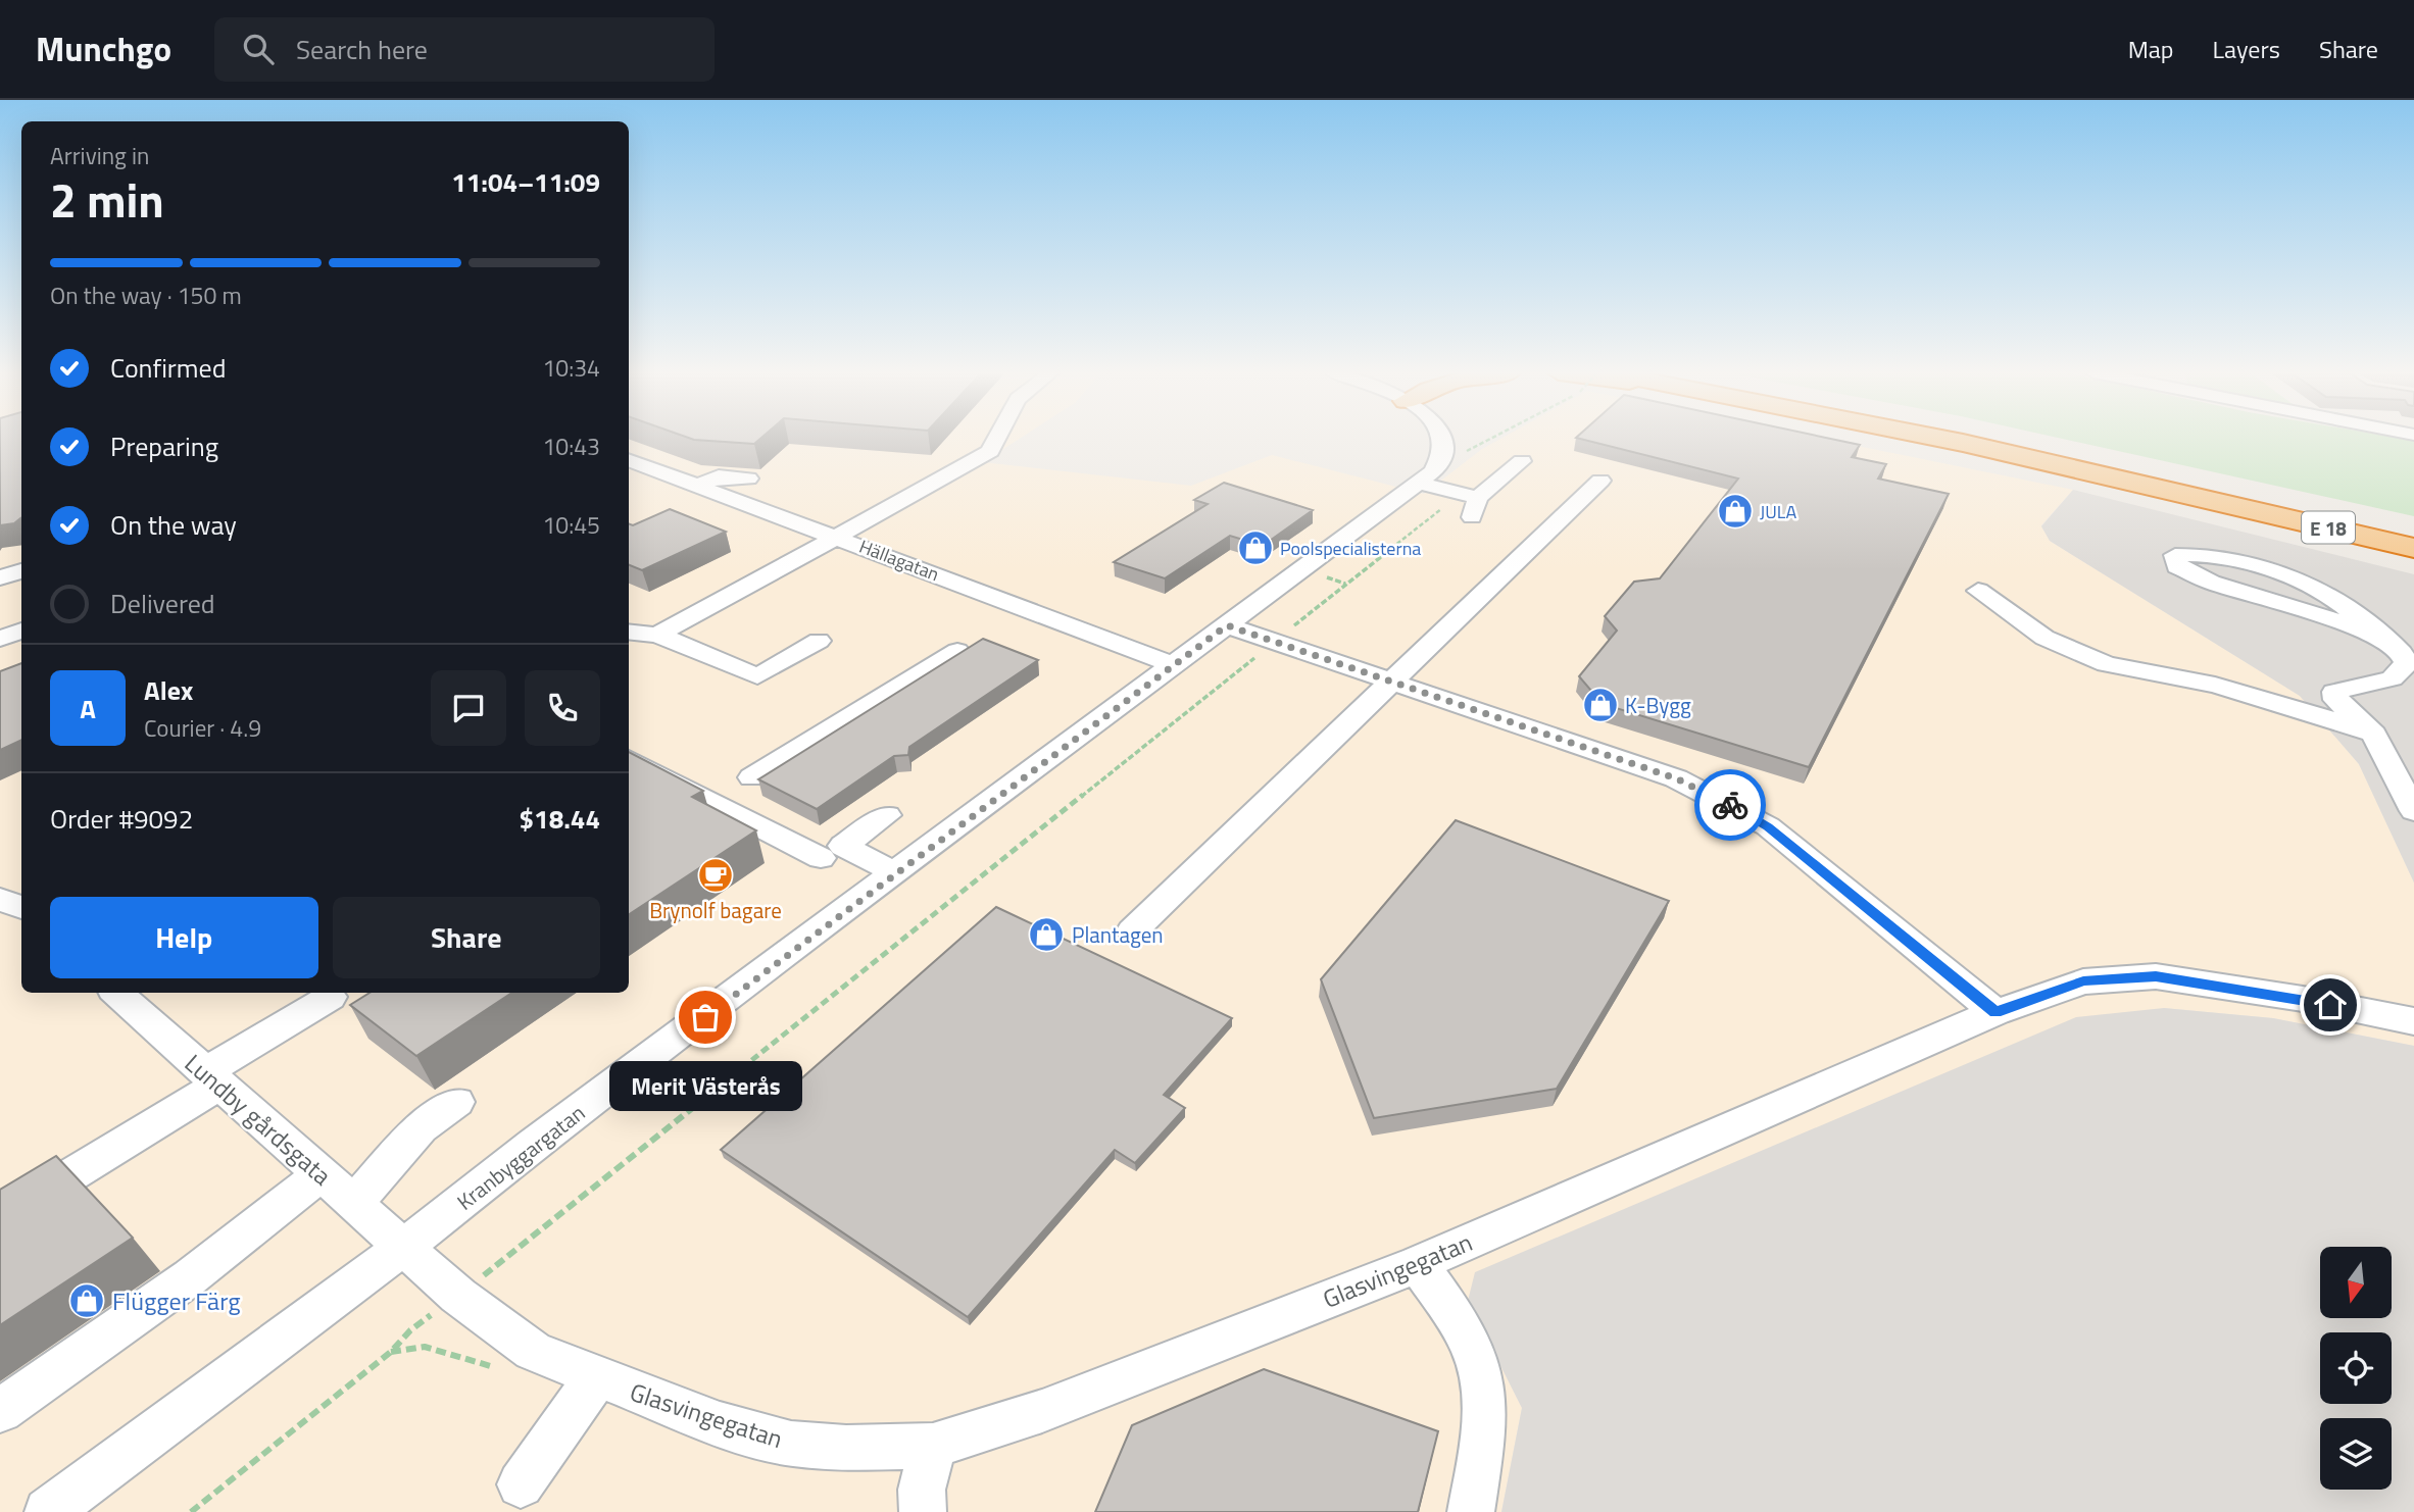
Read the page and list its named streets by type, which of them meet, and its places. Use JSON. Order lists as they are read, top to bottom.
{
  "streets": {
    "highway": ["E 18"],
    "street": [
      "Hällagatan",
      "Lundby gårdsgata",
      "Kranbyggargatan",
      "Glasvingegatan"
    ]
  },
  "crossings": [
    ["Hällagatan", "Kranbyggargatan"],
    ["Lundby gårdsgata", "Kranbyggargatan"],
    ["Lundby gårdsgata", "Glasvingegatan"],
    ["Kranbyggargatan", "Glasvingegatan"]
  ],
  "places": {
    "shop": [
      "JULA",
      "Poolspecialisterna",
      "K-Bygg",
      "Plantagen",
      "Flügger Färg"
    ],
    "cafe": ["Brynolf bagare"],
    "other": ["Merit Västerås"]
  },
  "north": "bottom",
  "page": {
    "header": "Munchgo",
    "search": "Search here",
    "nav": ["Map", "Layers", "Share"],
    "heading": ["2 min", "Arriving in", "11:04–11:09"],
    "panel": [
      "Alex",
      "Courier · 4.9",
      "Order #9092",
      "$18.44"
    ],
    "bar": "On the way · 150 m",
    "list": [
      ["Confirmed", "10:34"],
      ["Preparing", "10:43"],
      ["On the way", "10:45"],
      "Delivered"
    ],
    "round": "A",
    "buttons": ["Help", "Share"],
    "bubble": "Merit Västerås"
  }
}
